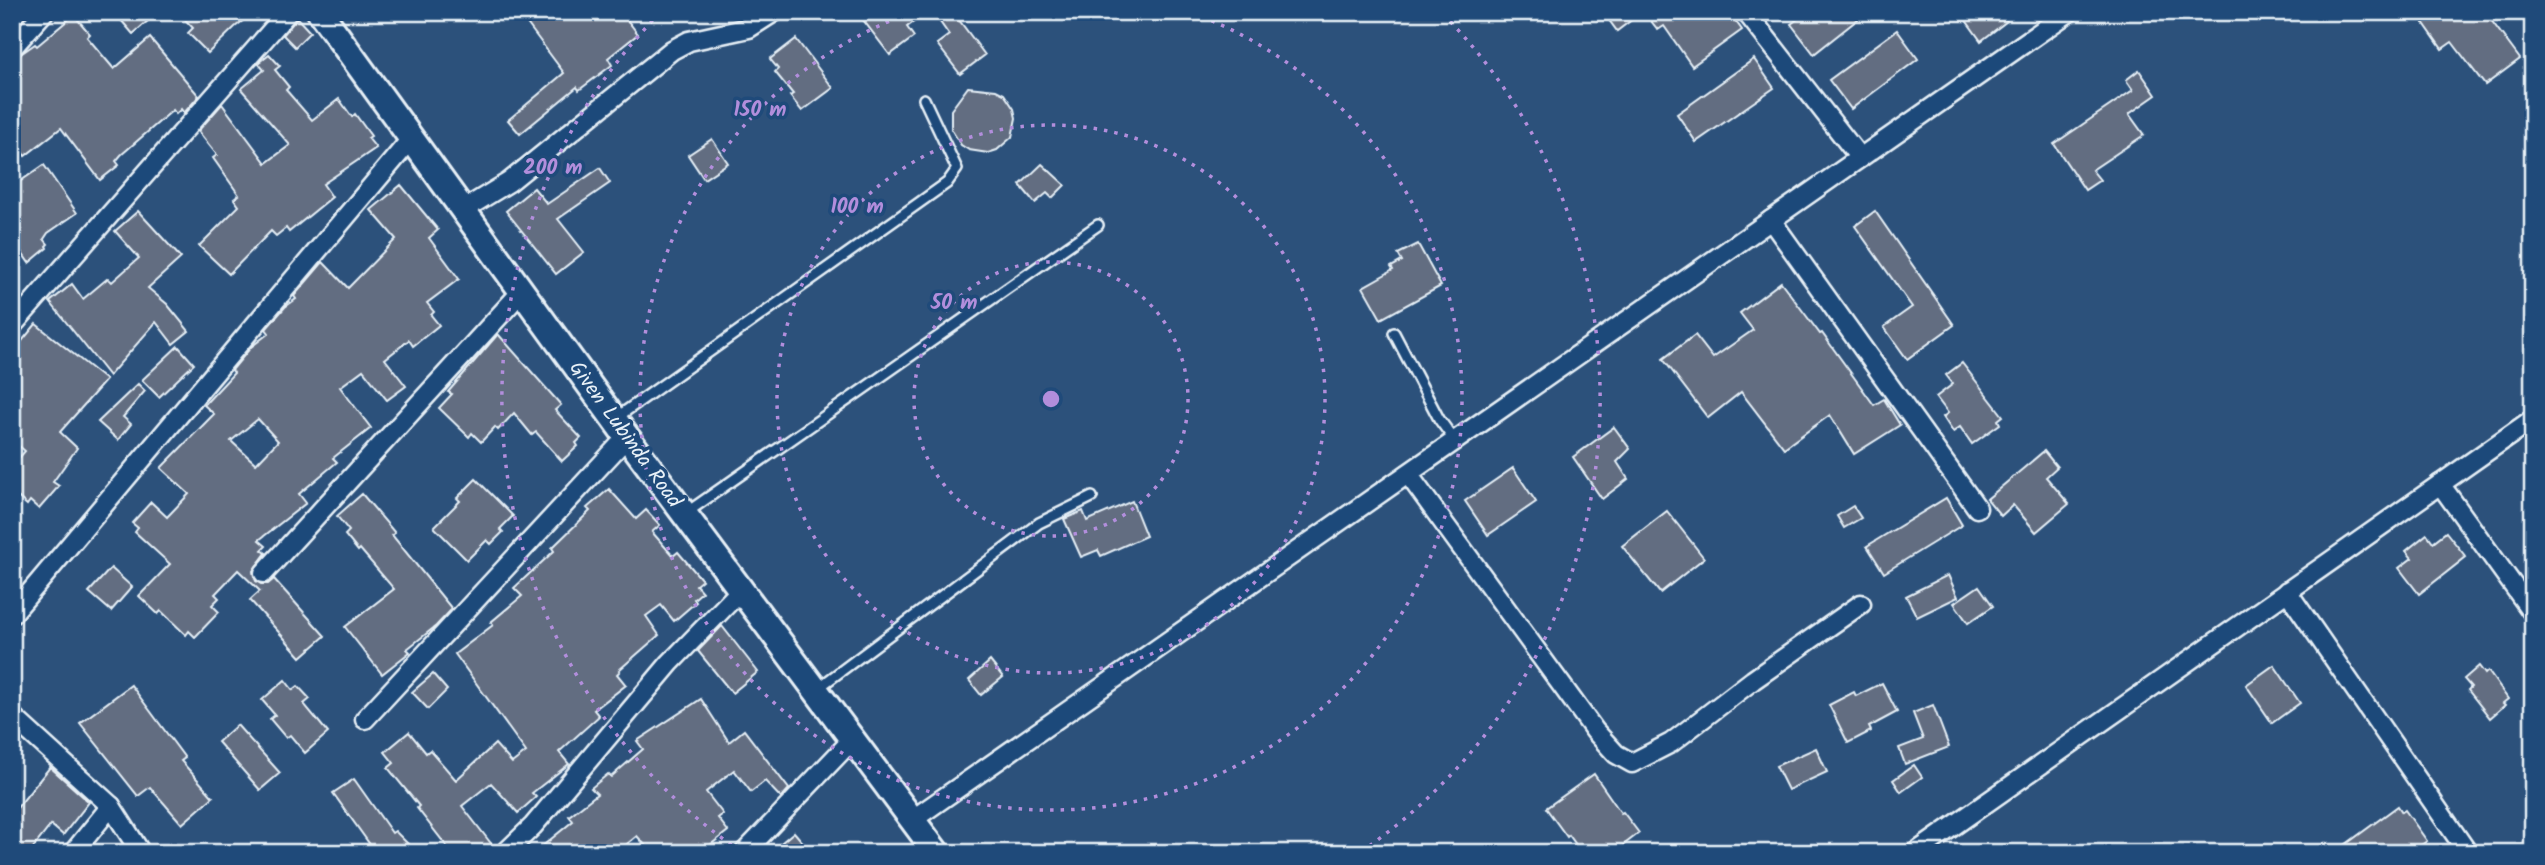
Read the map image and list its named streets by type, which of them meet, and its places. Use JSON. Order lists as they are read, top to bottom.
{
  "streets": {
    "street": ["Given Lubinda Road"]
  },
  "rings": [
    "150 m",
    "200 m",
    "100 m",
    "50 m"
  ]
}
